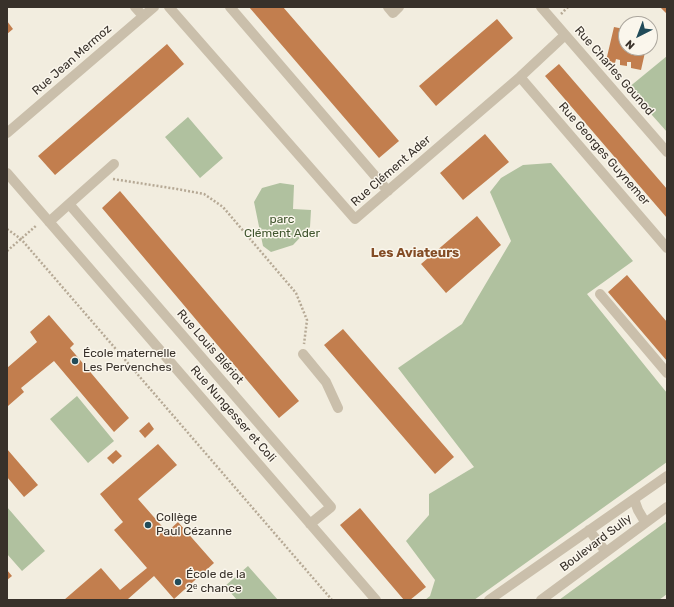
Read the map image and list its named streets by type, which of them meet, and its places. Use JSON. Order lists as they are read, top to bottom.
{
  "streets": {
    "street": [
      "Rue Jean Mermoz",
      "Rue Charles Gounod",
      "Rue Georges Guynemer",
      "Rue Clément Ader",
      "Rue Louis Blériot",
      "Rue Nungesser et Coli",
      "Boulevard Sully"
    ]
  },
  "crossings": [
    ["Rue Charles Gounod", "Rue Clément Ader"],
    ["Rue Georges Guynemer", "Rue Clément Ader"],
    ["Rue Louis Blériot", "Rue Nungesser et Coli"]
  ],
  "districts": ["Les Aviateurs"],
  "parks": ["parc Clément Ader"],
  "places": ["École maternelle Les Pervenches", "Collège Paul Cézanne", "École de la 2ᵉ chance"],
  "north": "bottom left"
}
